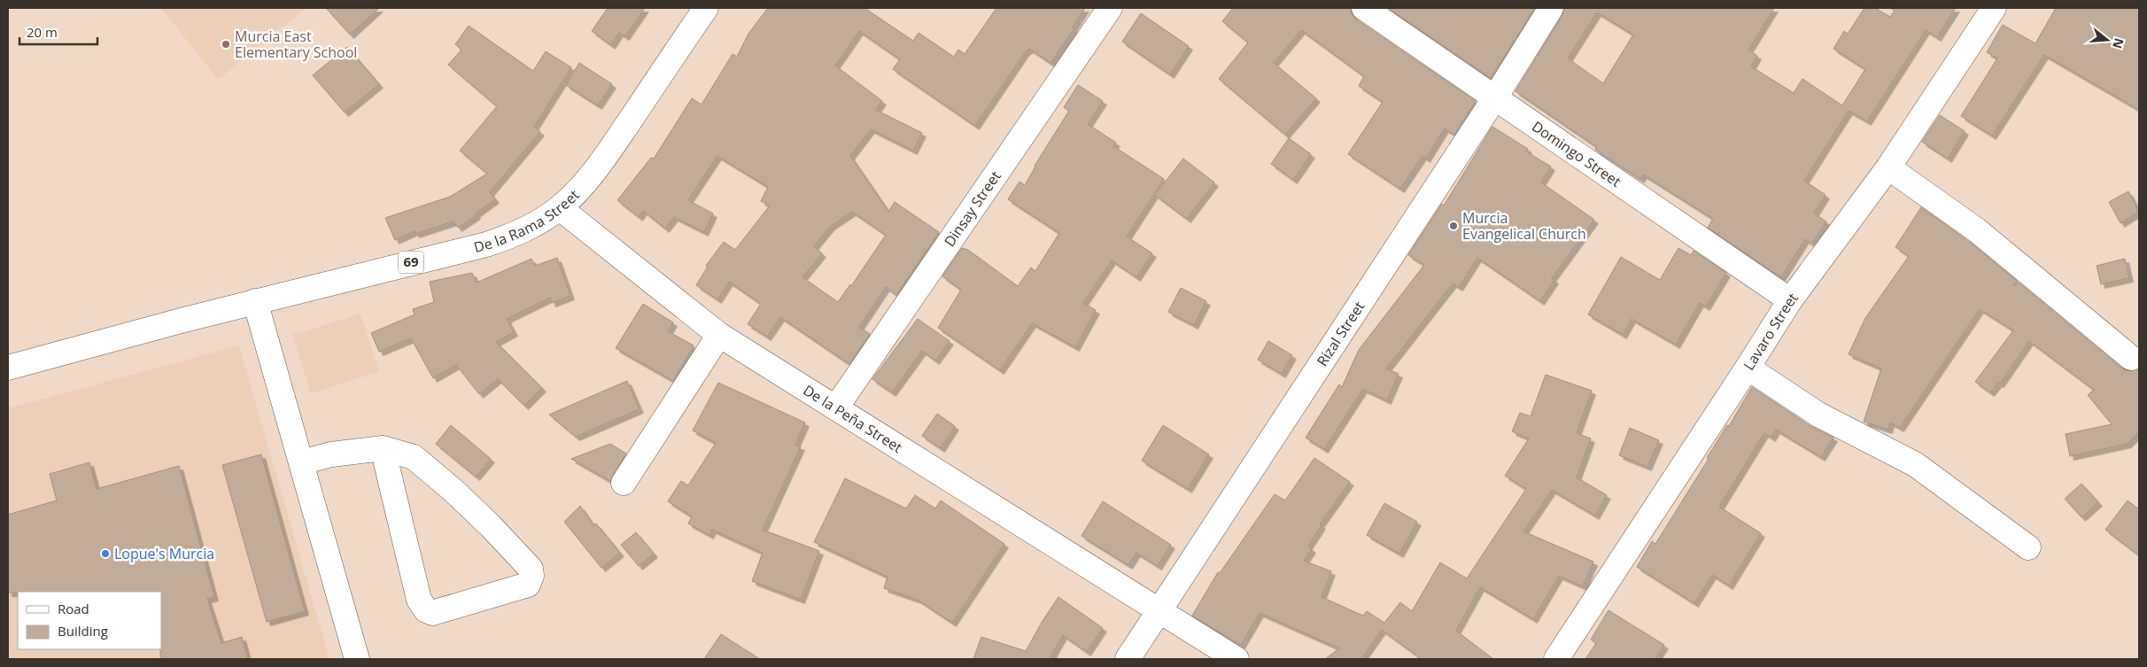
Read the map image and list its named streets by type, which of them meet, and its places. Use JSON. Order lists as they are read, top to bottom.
{
  "streets": {
    "main road": [
      "Domingo Street",
      "Dinsay Street",
      "De la Rama Street",
      "69",
      "Lavaro Street",
      "Rizal Street",
      "De la Peña Street"
    ]
  },
  "crossings": [
    ["Domingo Street", "Lavaro Street"],
    ["Domingo Street", "Rizal Street"],
    ["Dinsay Street", "De la Peña Street"],
    ["De la Rama Street", "69"],
    ["De la Rama Street", "De la Peña Street"],
    ["Rizal Street", "De la Peña Street"]
  ],
  "places": ["Murcia East Elementary School", "Murcia Evangelical Church", "Lopue's Murcia"],
  "legend": ["Road", "Building"],
  "scale_bar": "20 m",
  "north": "right"
}
